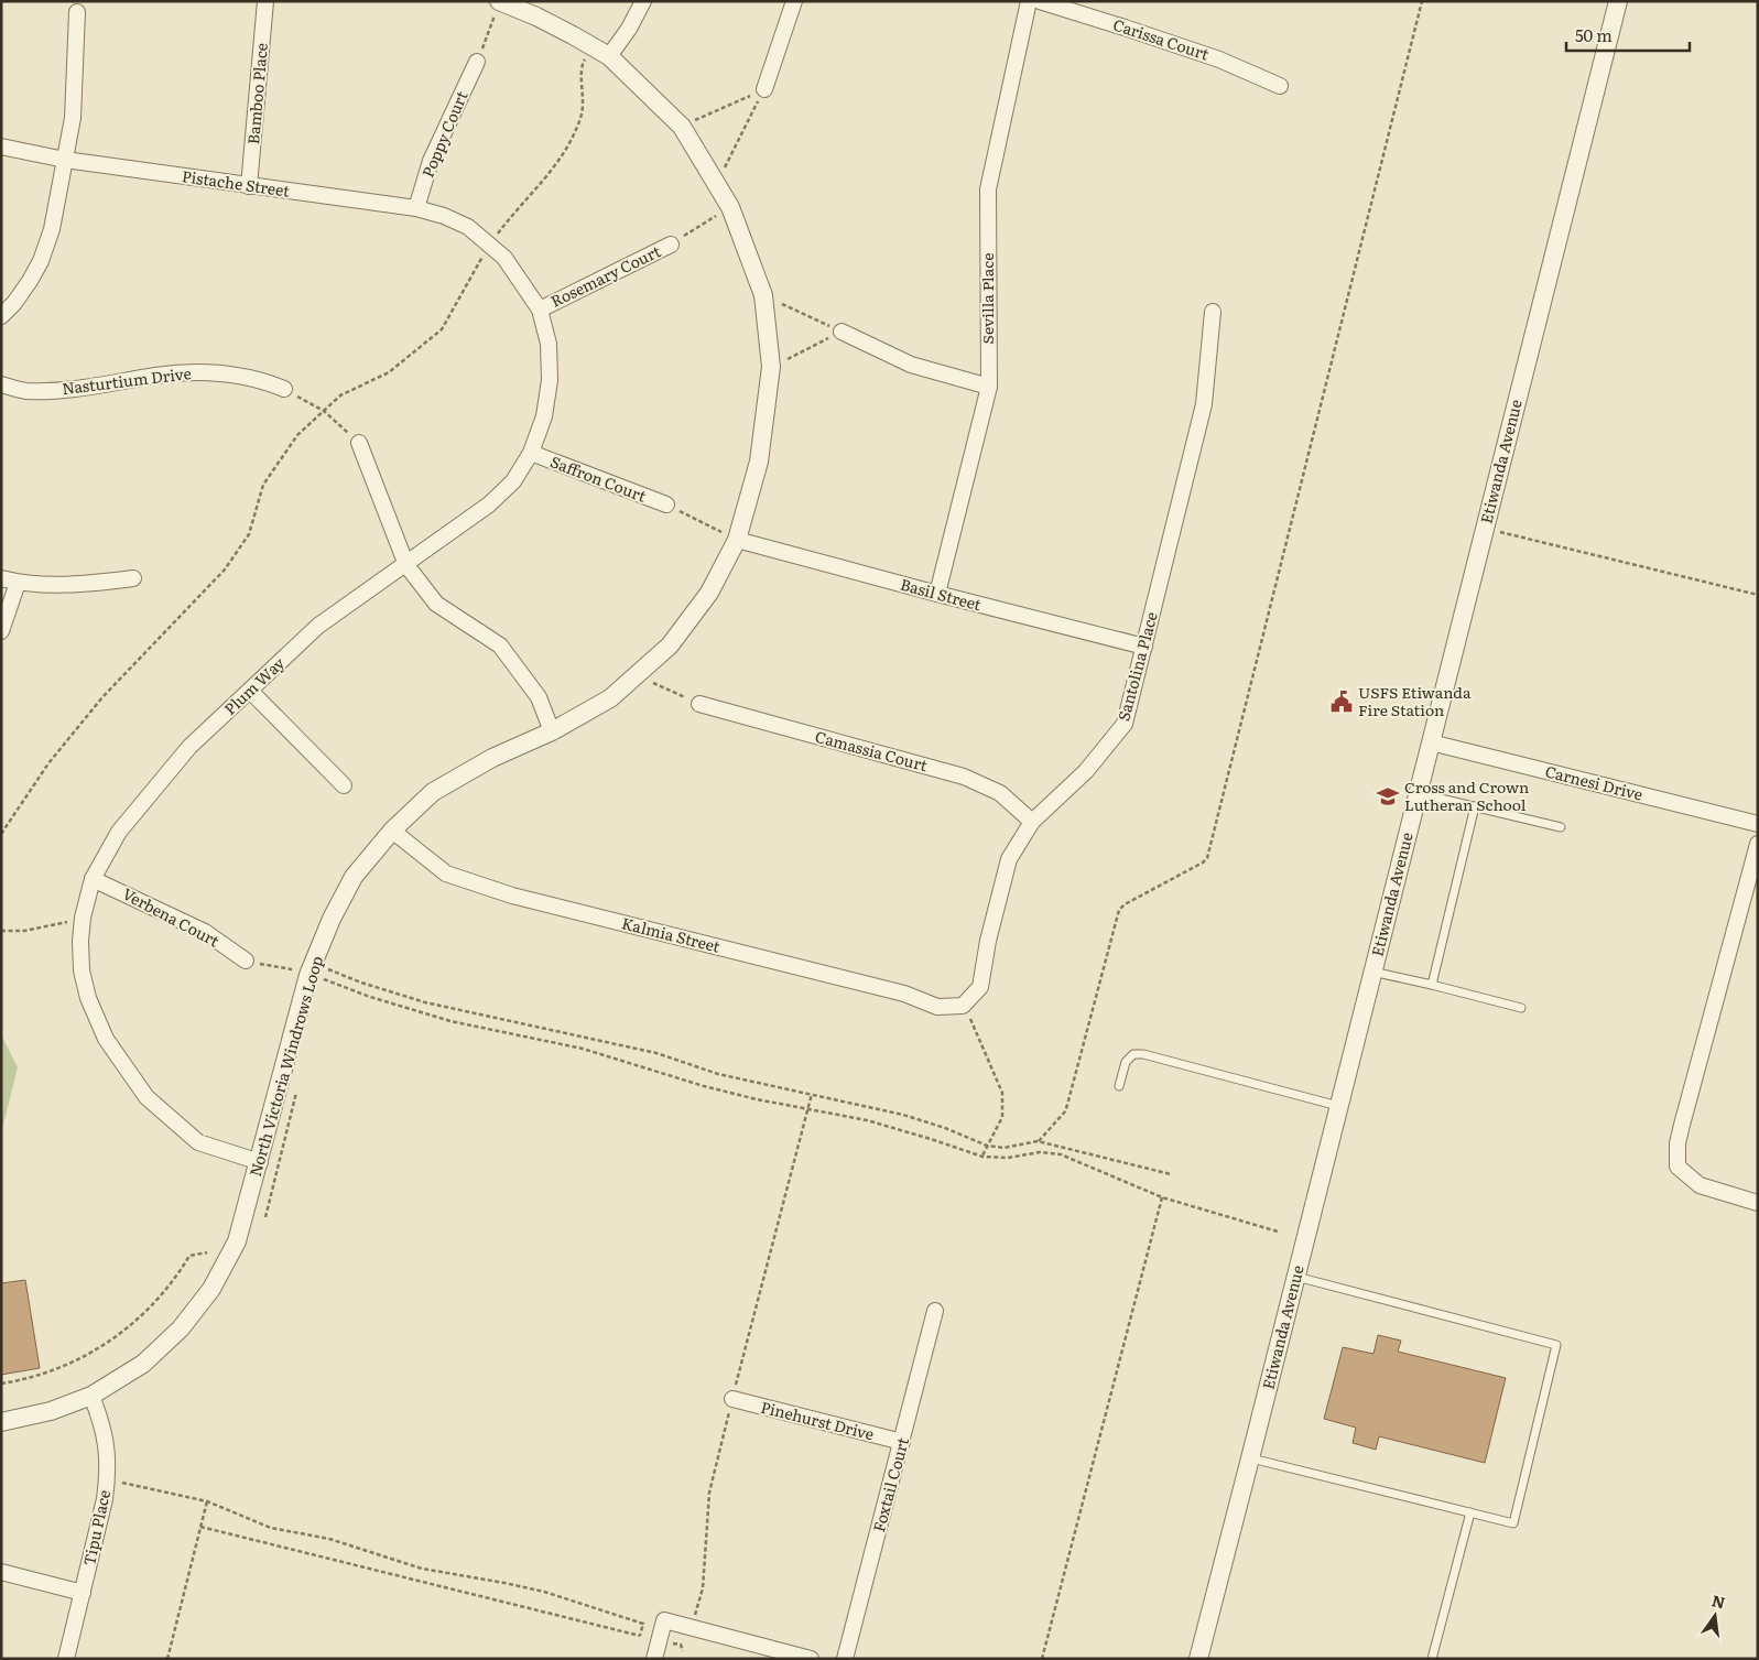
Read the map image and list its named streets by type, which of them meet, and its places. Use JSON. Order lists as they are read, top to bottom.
{
  "streets": {
    "street": [
      "Carissa Court",
      "Bamboo Place",
      "Poppy Court",
      "Pistache Street",
      "Rosemary Court",
      "Sevilla Place",
      "Nasturtium Drive",
      "Etiwanda Avenue",
      "Saffron Court",
      "Basil Street",
      "Santolina Place",
      "Plum Way",
      "Camassia Court",
      "Carnesi Drive",
      "Verbena Court",
      "Kalmia Street",
      "North Victoria Windrows Loop",
      "Pinehurst Drive",
      "Foxtail Court",
      "Tipu Place"
    ]
  },
  "crossings": [
    ["Bamboo Place", "Pistache Street"],
    ["Poppy Court", "Pistache Street"],
    ["Pistache Street", "Plum Way"],
    ["Rosemary Court", "Plum Way"],
    ["Sevilla Place", "Basil Street"],
    ["Etiwanda Avenue", "Carnesi Drive"],
    ["Saffron Court", "Plum Way"],
    ["Basil Street", "Santolina Place"],
    ["Basil Street", "North Victoria Windrows Loop"],
    ["Santolina Place", "Camassia Court"],
    ["Santolina Place", "Kalmia Street"],
    ["Plum Way", "Verbena Court"],
    ["Plum Way", "North Victoria Windrows Loop"],
    ["Kalmia Street", "North Victoria Windrows Loop"],
    ["North Victoria Windrows Loop", "Tipu Place"],
    ["Pinehurst Drive", "Foxtail Court"]
  ],
  "places": {
    "public building": ["USFS Etiwanda Fire Station"],
    "school or university": ["Cross and Crown Lutheran School"]
  },
  "scale_bar": "50 m",
  "north": "top"
}
